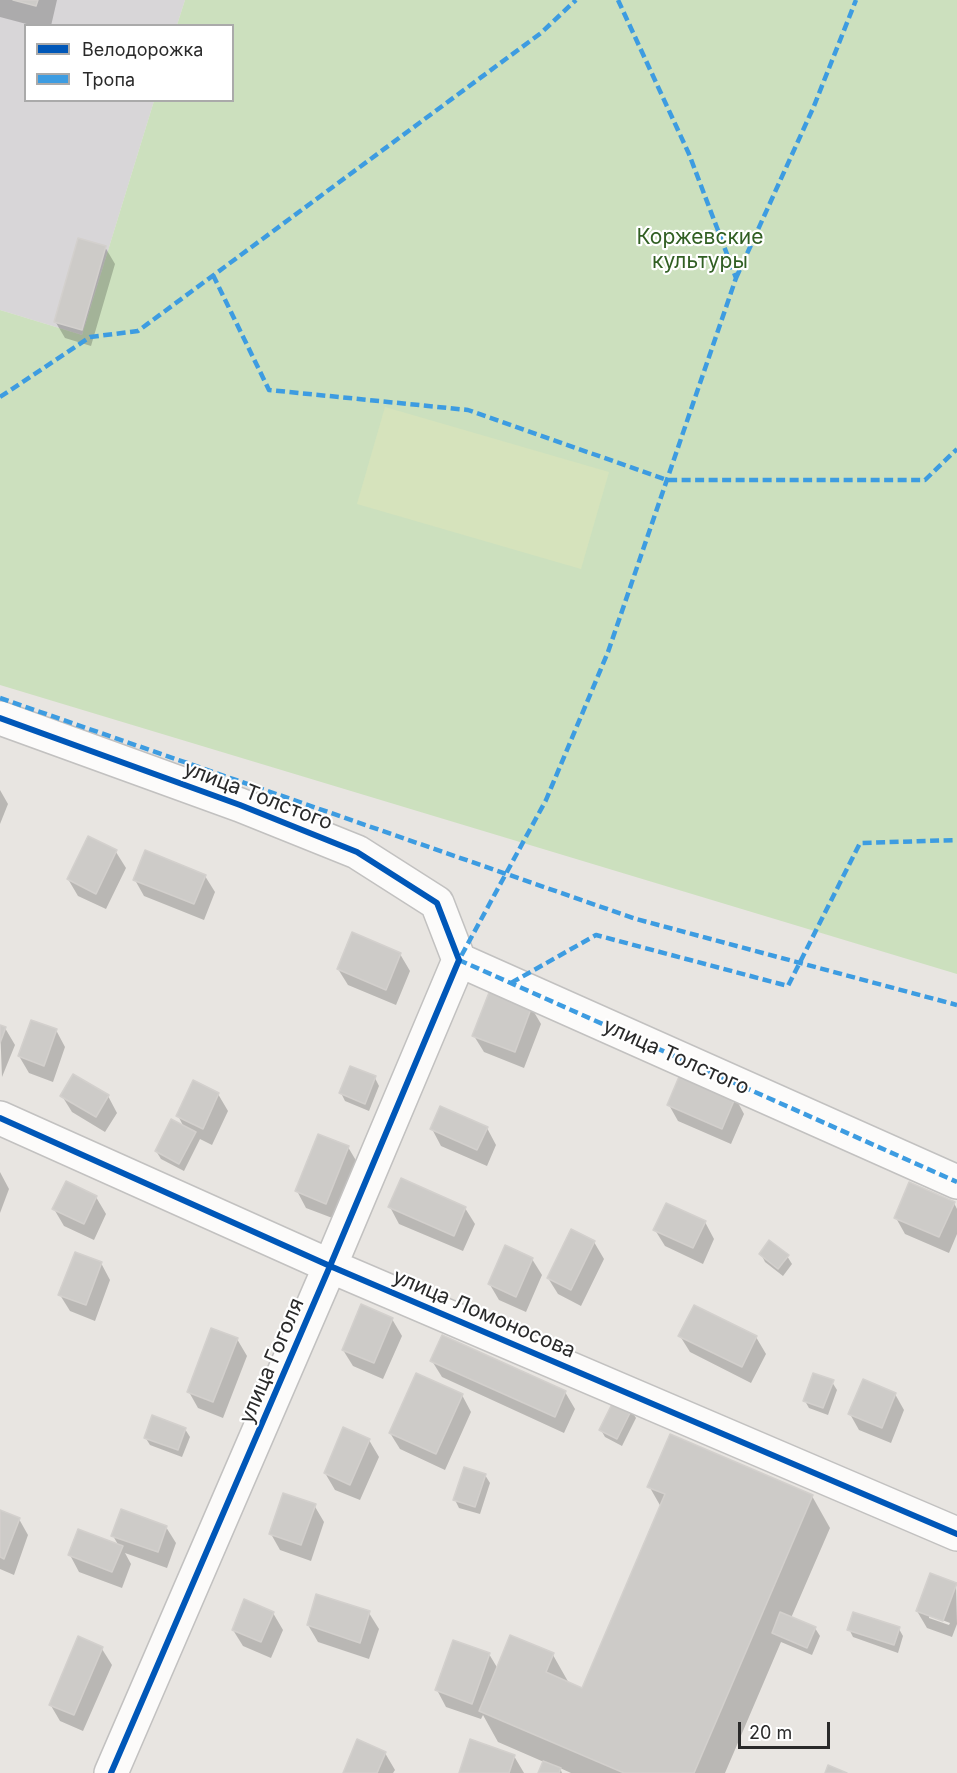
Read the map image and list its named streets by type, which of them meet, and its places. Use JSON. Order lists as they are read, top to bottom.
{
  "streets": {
    "street": ["улица Толстого", "улица Ломоносова", "улица Гоголя"]
  },
  "crossings": [
    ["улица Толстого", "улица Гоголя"],
    ["улица Ломоносова", "улица Гоголя"]
  ],
  "parks": ["Коржевские культуры"],
  "legend": ["Велодорожка", "Тропа"],
  "scale_bar": "20 m"
}
